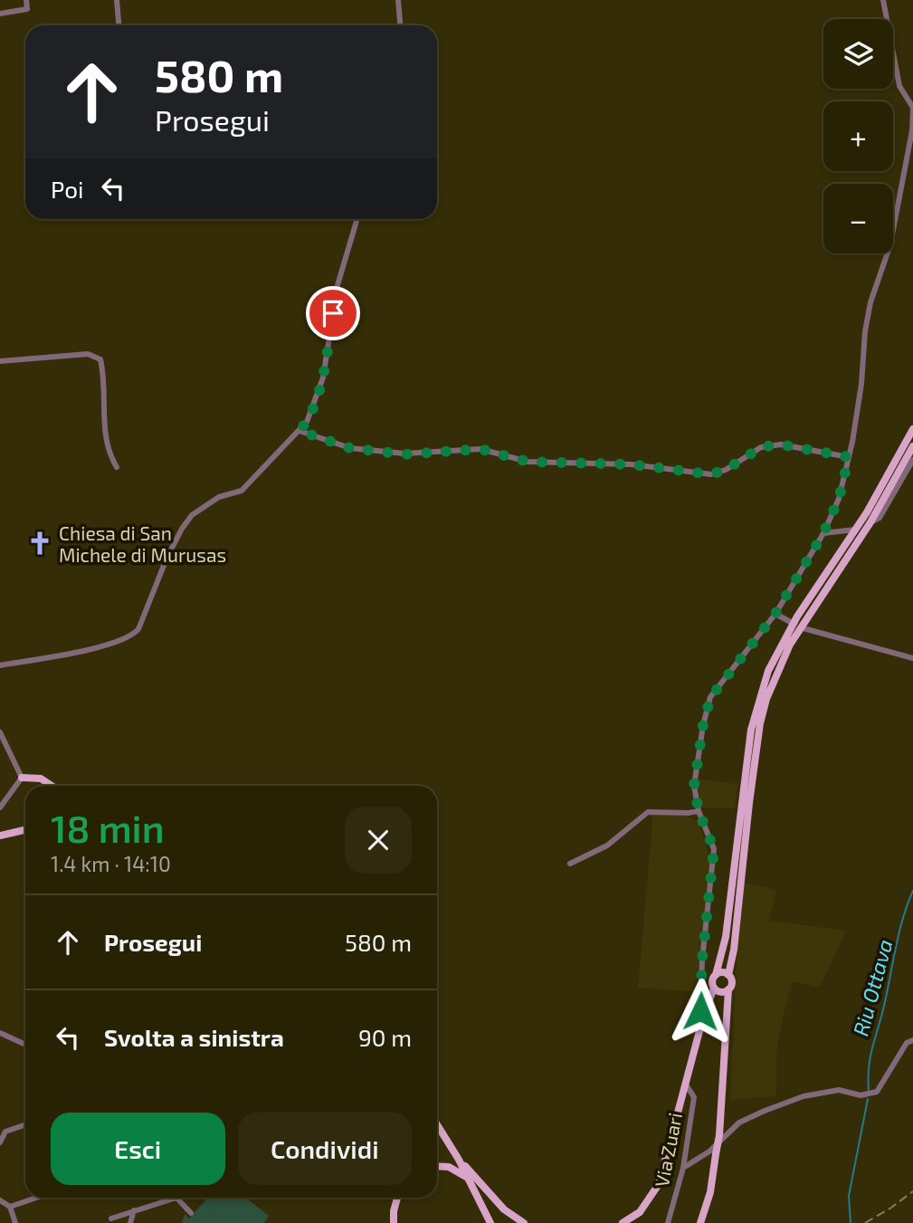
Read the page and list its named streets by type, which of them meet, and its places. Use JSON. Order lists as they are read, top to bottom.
{
  "streets": {
    "street": ["Via Zuari"]
  },
  "water": ["Riu Ottava"],
  "places": {
    "church": ["Chiesa di San Michele di Murusas"]
  },
  "page": {
    "map_buttons": ["+", "−"],
    "turn": ["580 m", "Prosegui"],
    "then": "Poi",
    "heading": ["18 min", "1.4 km · 14:10"],
    "list": [
      {
        "name": "Prosegui",
        "value": "580 m"
      },
      {
        "name": "Svolta a sinistra",
        "value": "90 m"
      }
    ],
    "buttons": ["Esci", "Condividi"]
  }
}
